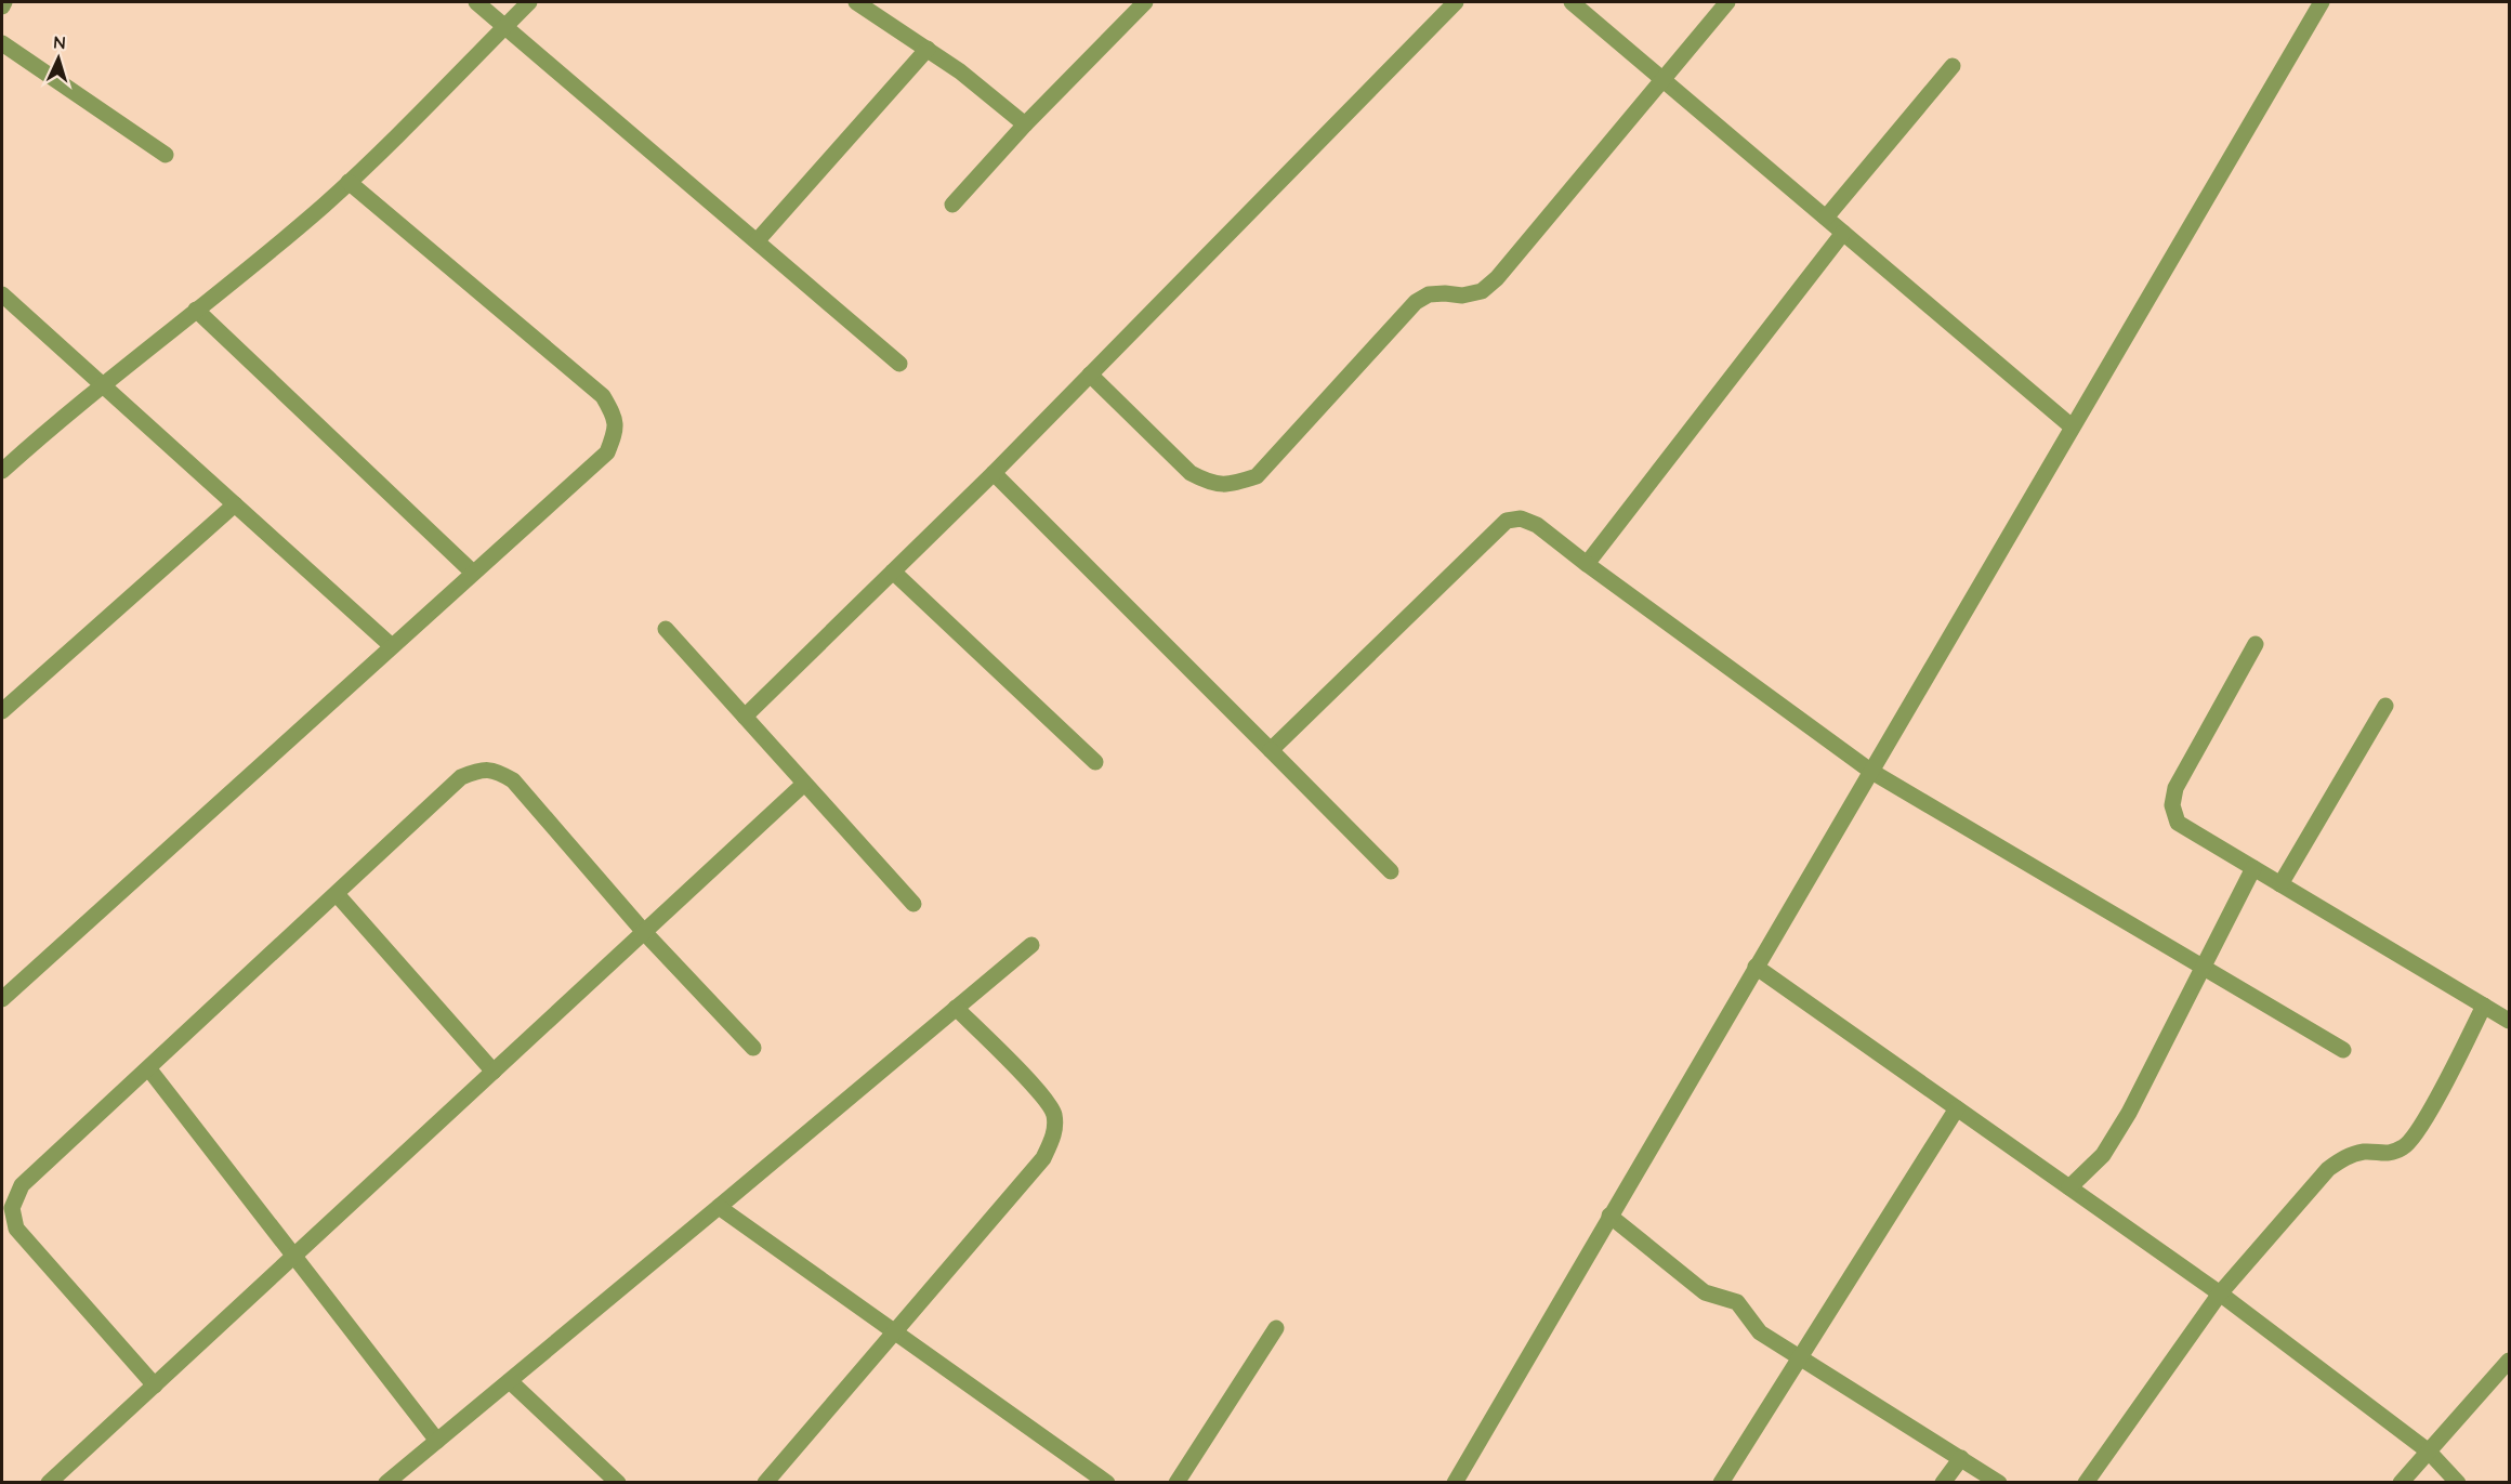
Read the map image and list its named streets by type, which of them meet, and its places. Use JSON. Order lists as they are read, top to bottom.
{
  "north": "top"
}
